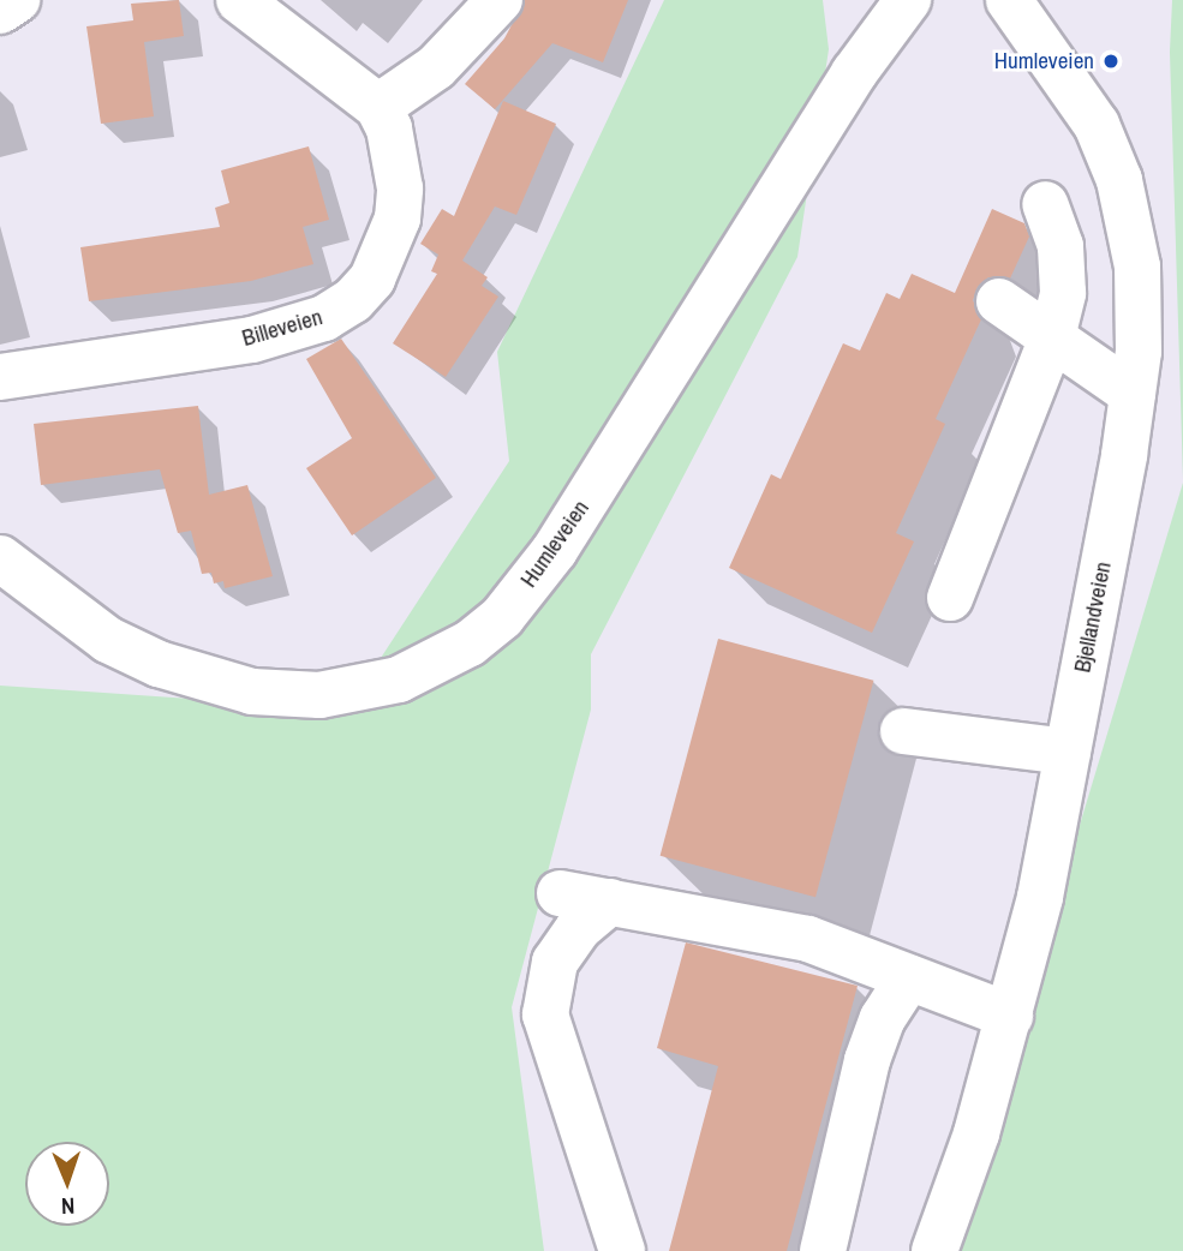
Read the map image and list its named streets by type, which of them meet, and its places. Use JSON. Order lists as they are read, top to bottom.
{
  "streets": {
    "street": ["Billeveien", "Humleveien", "Bjellandveien"]
  },
  "places": ["Humleveien"],
  "north": "bottom"
}
